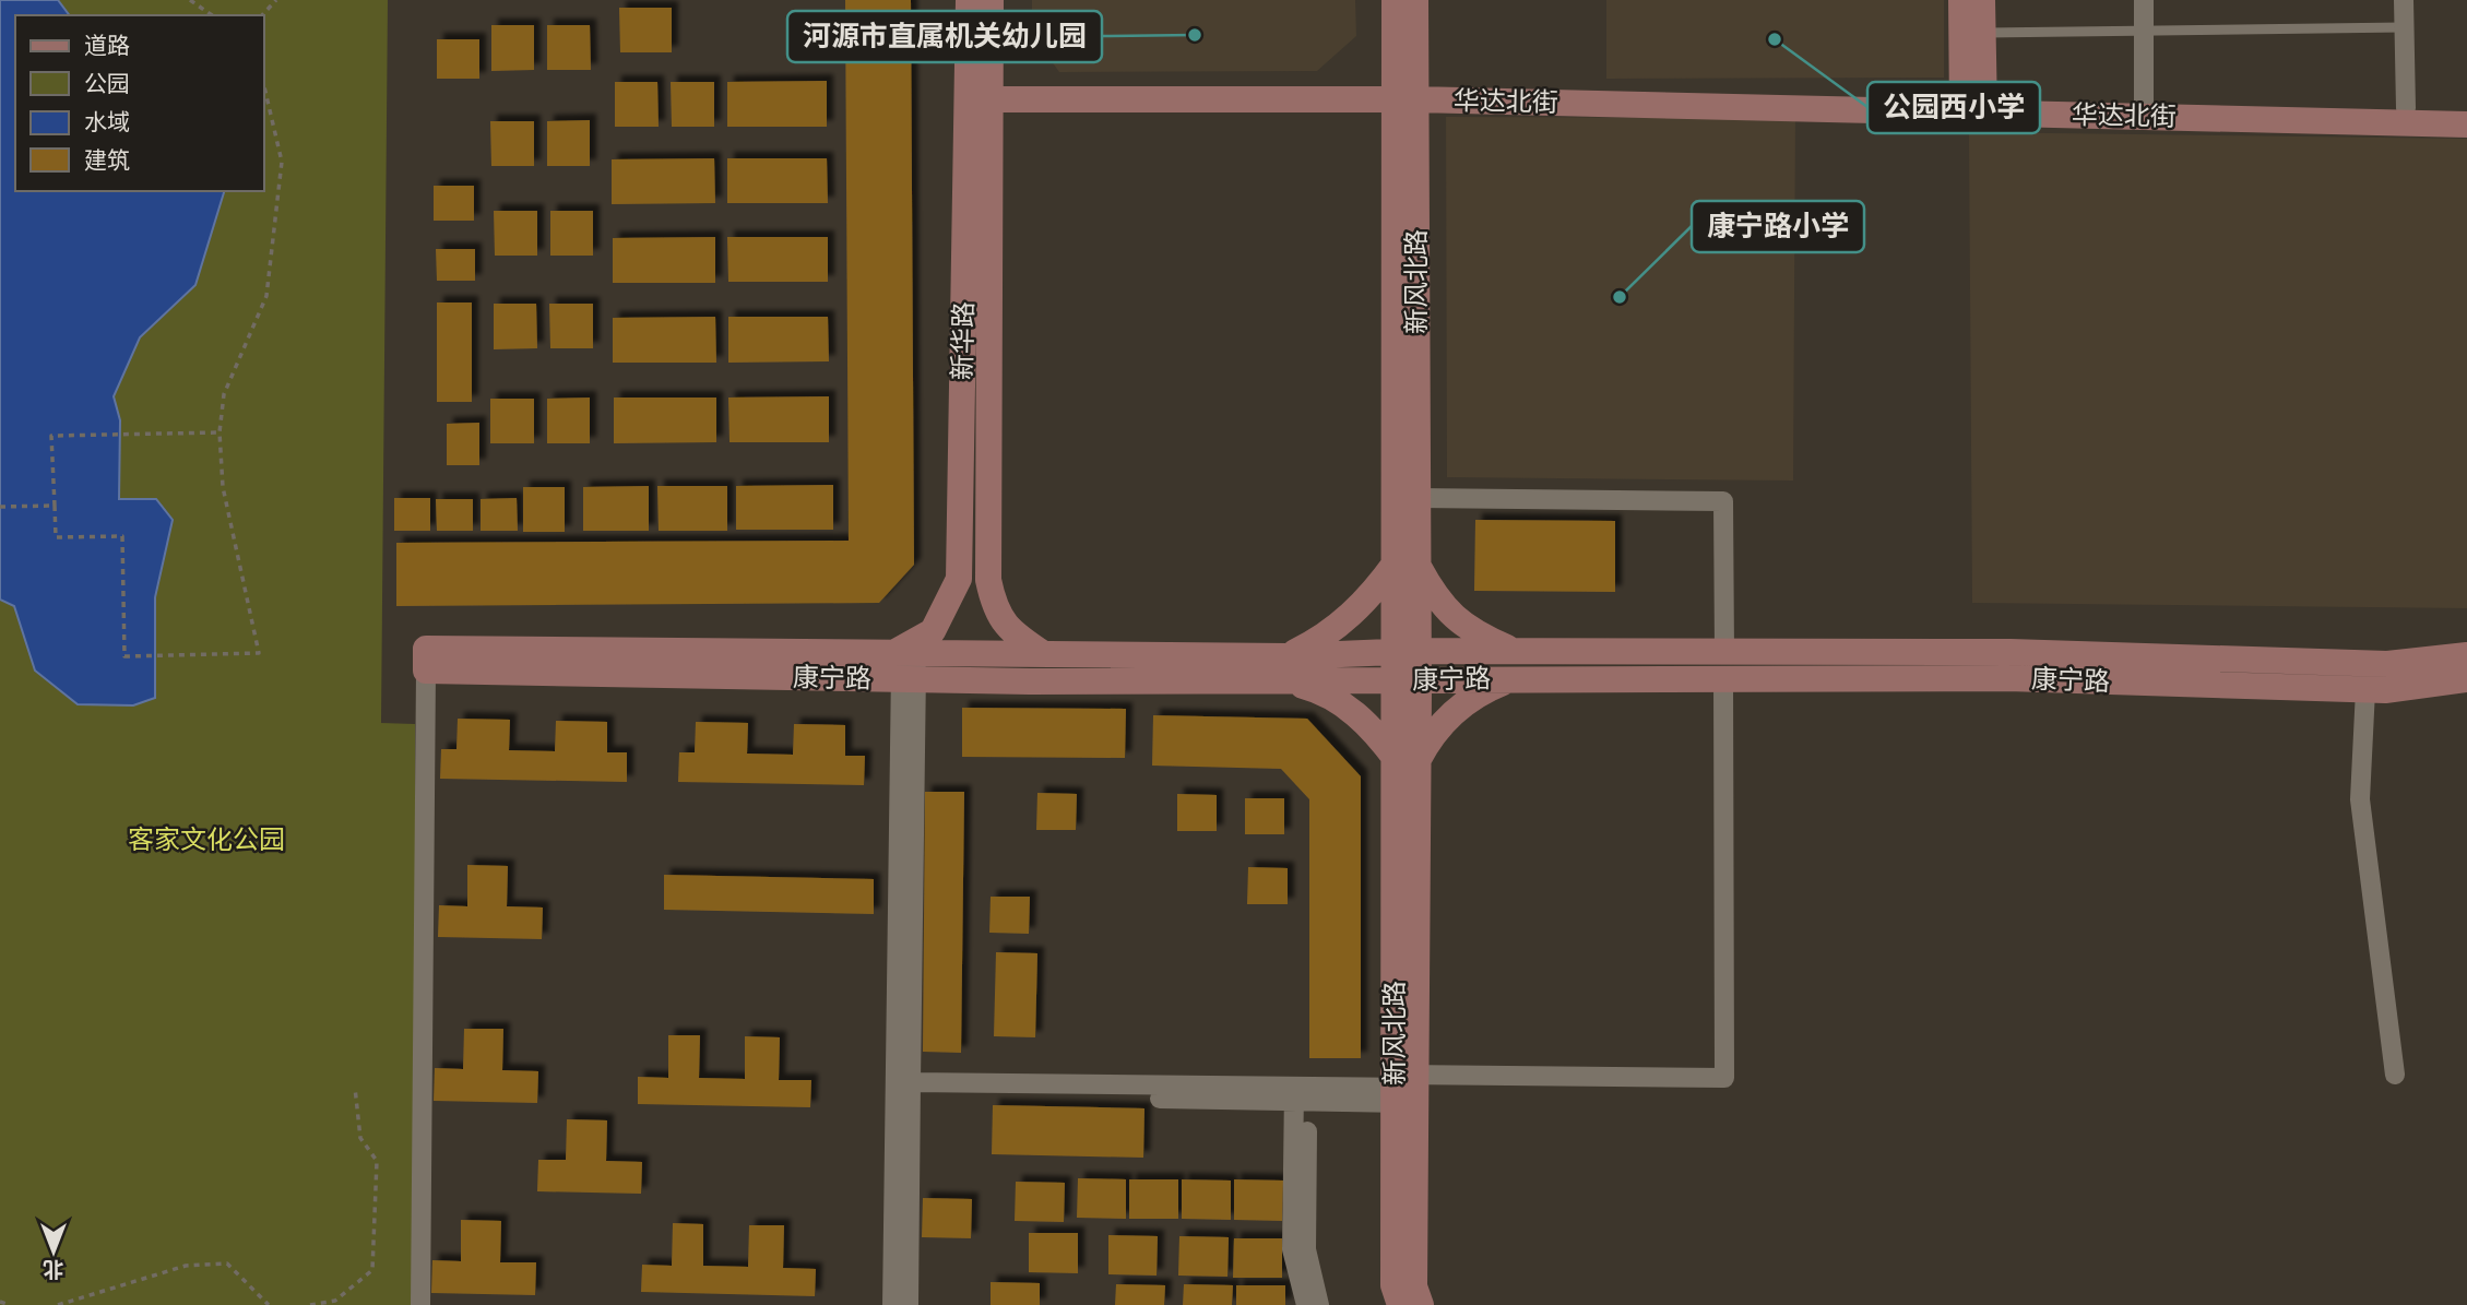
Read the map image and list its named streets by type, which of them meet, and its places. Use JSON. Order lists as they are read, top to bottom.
{
  "streets": {
    "street": [
      "华达北街",
      "新风北路",
      "新华路",
      "康宁路"
    ]
  },
  "crossings": [
    ["华达北街", "新风北路"],
    ["华达北街", "新华路"],
    ["新风北路", "康宁路"],
    ["新华路", "康宁路"]
  ],
  "parks": ["客家文化公园"],
  "places": ["河源市直属机关幼儿园", "公园西小学", "康宁路小学"],
  "legend": [
    "道路",
    "公园",
    "水域",
    "建筑"
  ],
  "north": "bottom"
}
